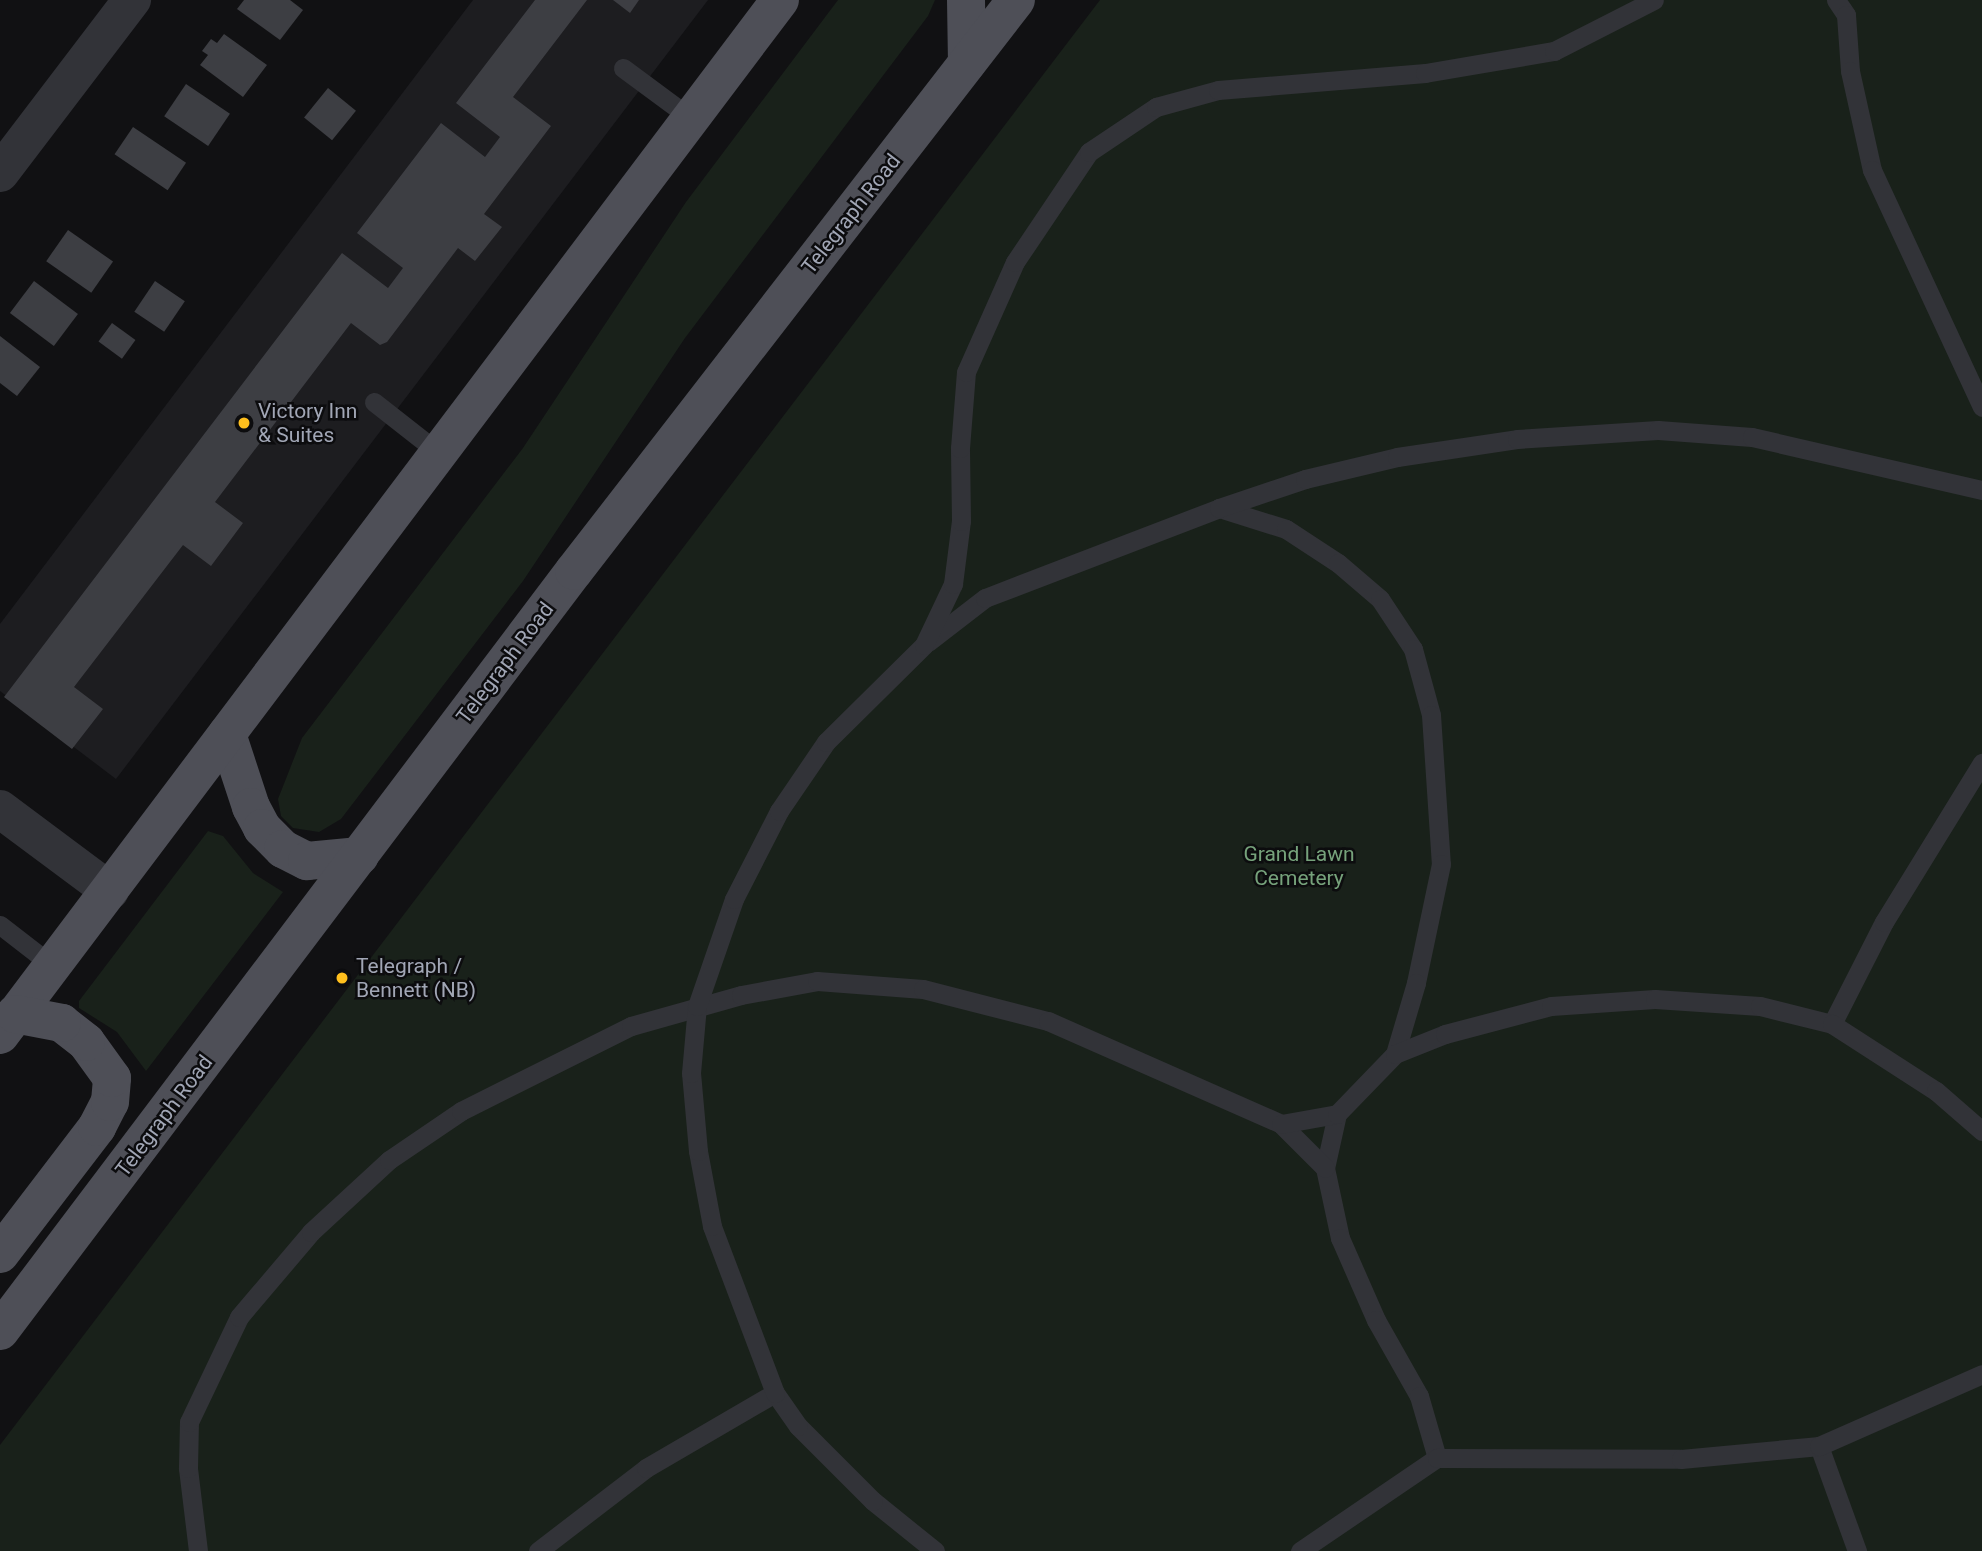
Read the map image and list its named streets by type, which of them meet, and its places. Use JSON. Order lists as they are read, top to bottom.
{
  "streets": {
    "main road": ["Telegraph Road"]
  },
  "parks": ["Grand Lawn Cemetery"],
  "places": ["Victory Inn & Suites", "Telegraph / Bennett (NB)"]
}
